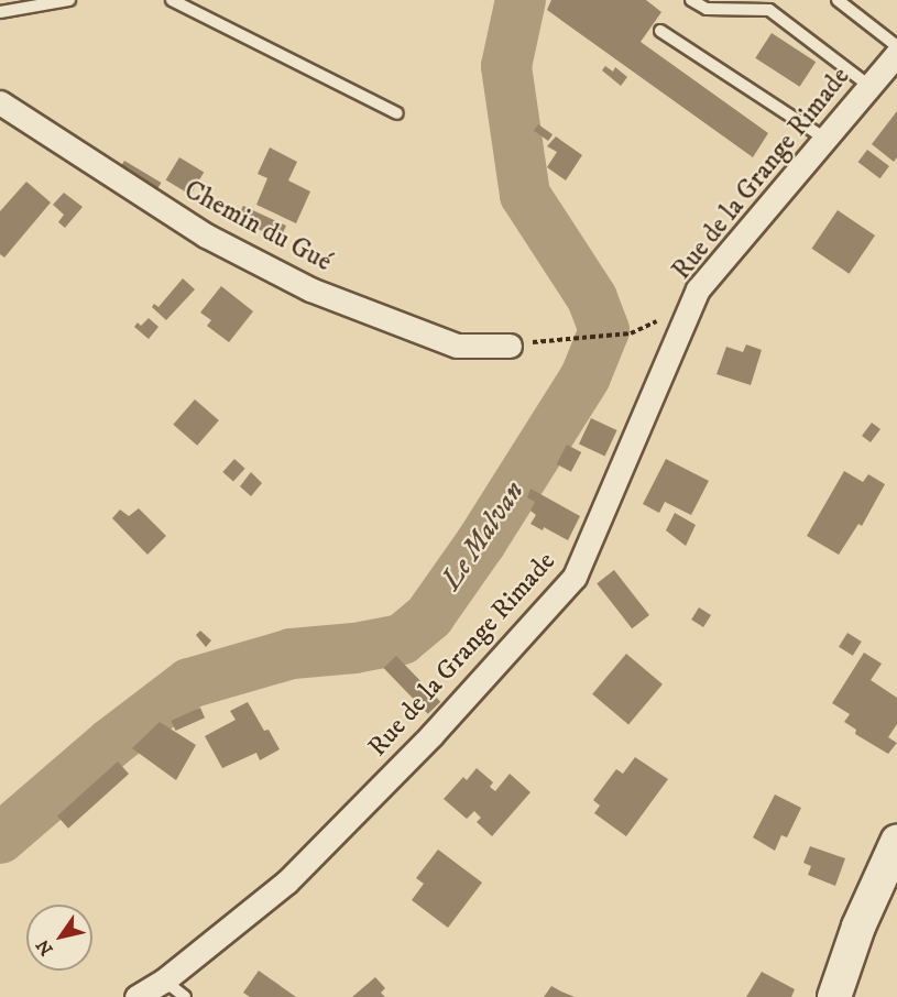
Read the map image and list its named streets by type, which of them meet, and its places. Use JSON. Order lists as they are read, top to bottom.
{
  "streets": {
    "street": ["Rue de la Grange Rimade", "Chemin du Gué"]
  },
  "water": ["Le Malvan"],
  "north": "bottom left"
}
